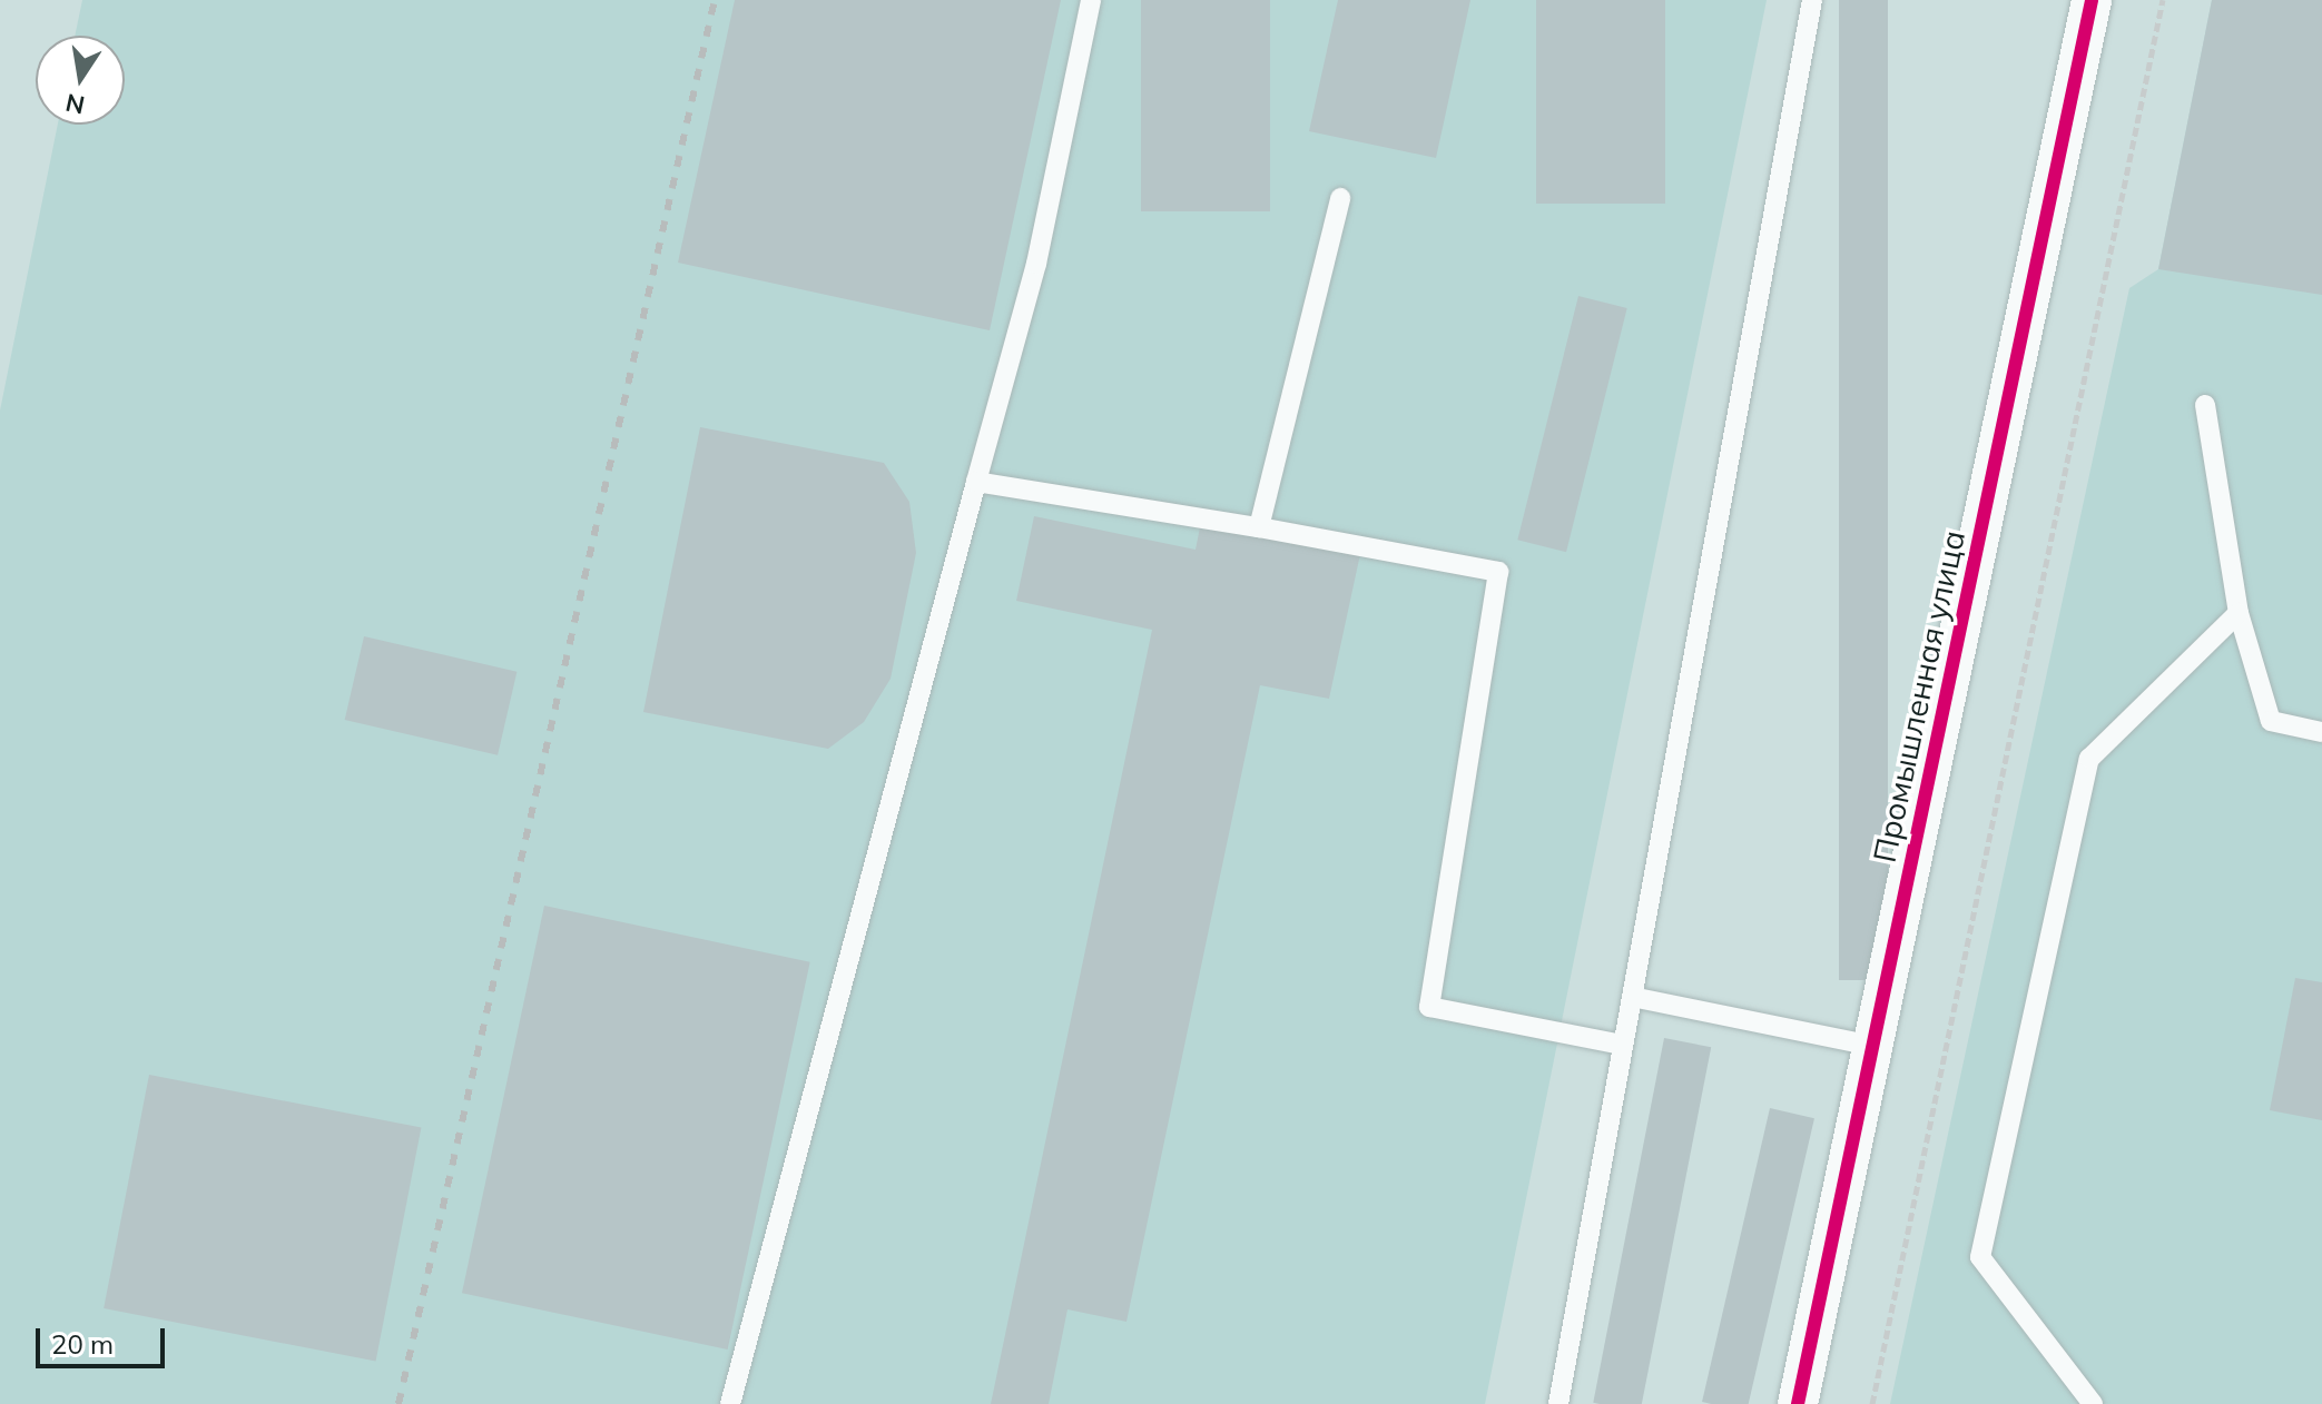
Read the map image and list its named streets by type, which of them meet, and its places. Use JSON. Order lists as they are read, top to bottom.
{
  "streets": {
    "street": ["Промышленная улица"]
  },
  "scale_bar": "20 m",
  "north": "bottom"
}
